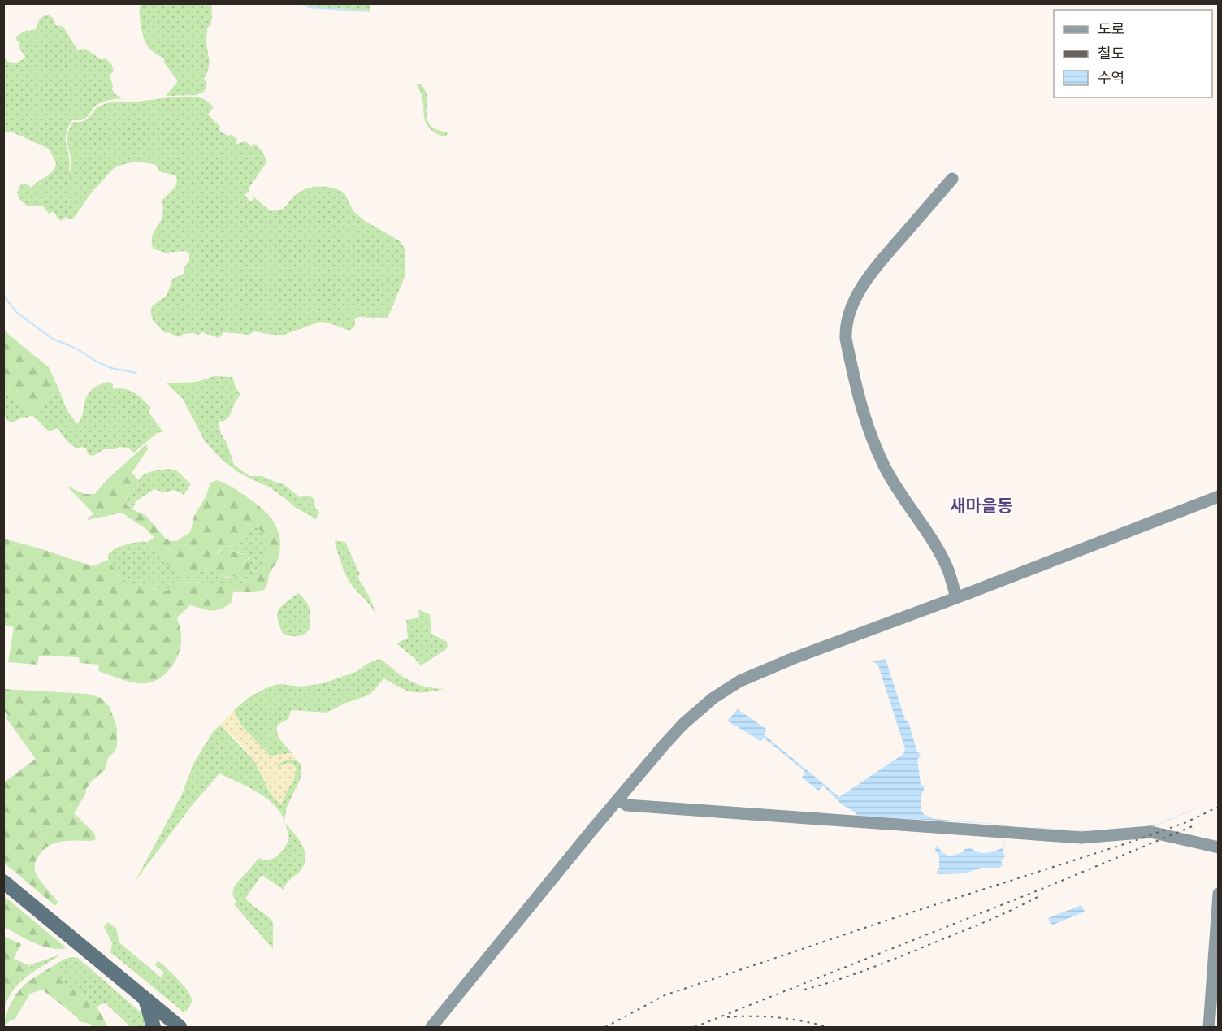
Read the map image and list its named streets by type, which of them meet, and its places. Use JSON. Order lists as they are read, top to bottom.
{
  "districts": ["새마을동"],
  "legend": ["도로", "철도", "수역"]
}
